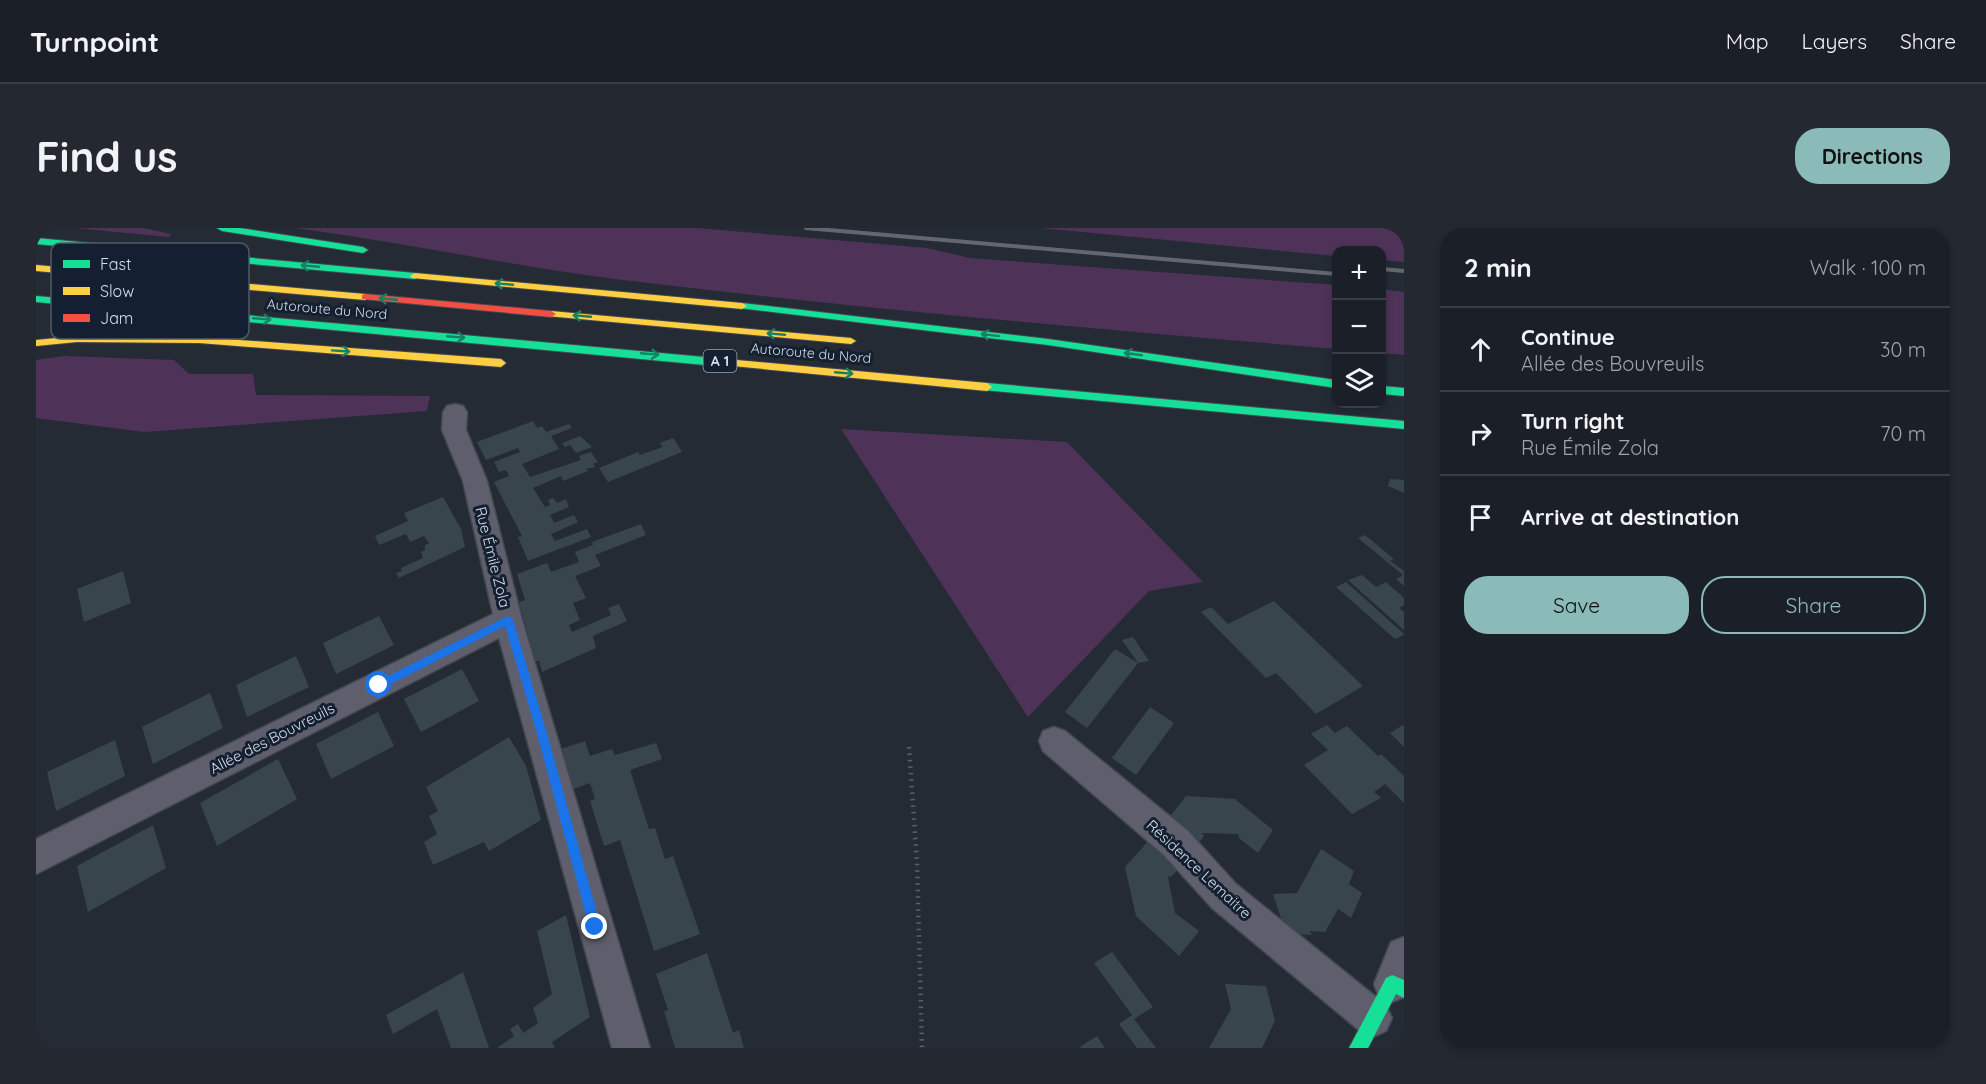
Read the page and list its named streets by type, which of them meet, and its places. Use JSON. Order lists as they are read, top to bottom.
{
  "streets": {
    "main road": ["Autoroute du Nord", "A 1"],
    "street": ["Rue Émile Zola", "Allée des Bouvreuils", "Résidence Lemaitre"]
  },
  "crossings": [
    ["Rue Émile Zola", "Allée des Bouvreuils"]
  ],
  "legend": ["Fast", "Slow", "Jam"],
  "page": {
    "header": "Turnpoint",
    "nav": ["Map", "Layers", "Share"],
    "buttons": [
      "Directions",
      ["Save", "Share"]
    ],
    "title": "Find us",
    "heading": ["2 min", "Walk · 100 m"],
    "map_buttons": ["+", "−"],
    "list": [
      ["Continue", "Allée des Bouvreuils", "30 m"],
      ["Turn right", "Rue Émile Zola", "70 m"],
      "Arrive at destination"
    ]
  }
}
